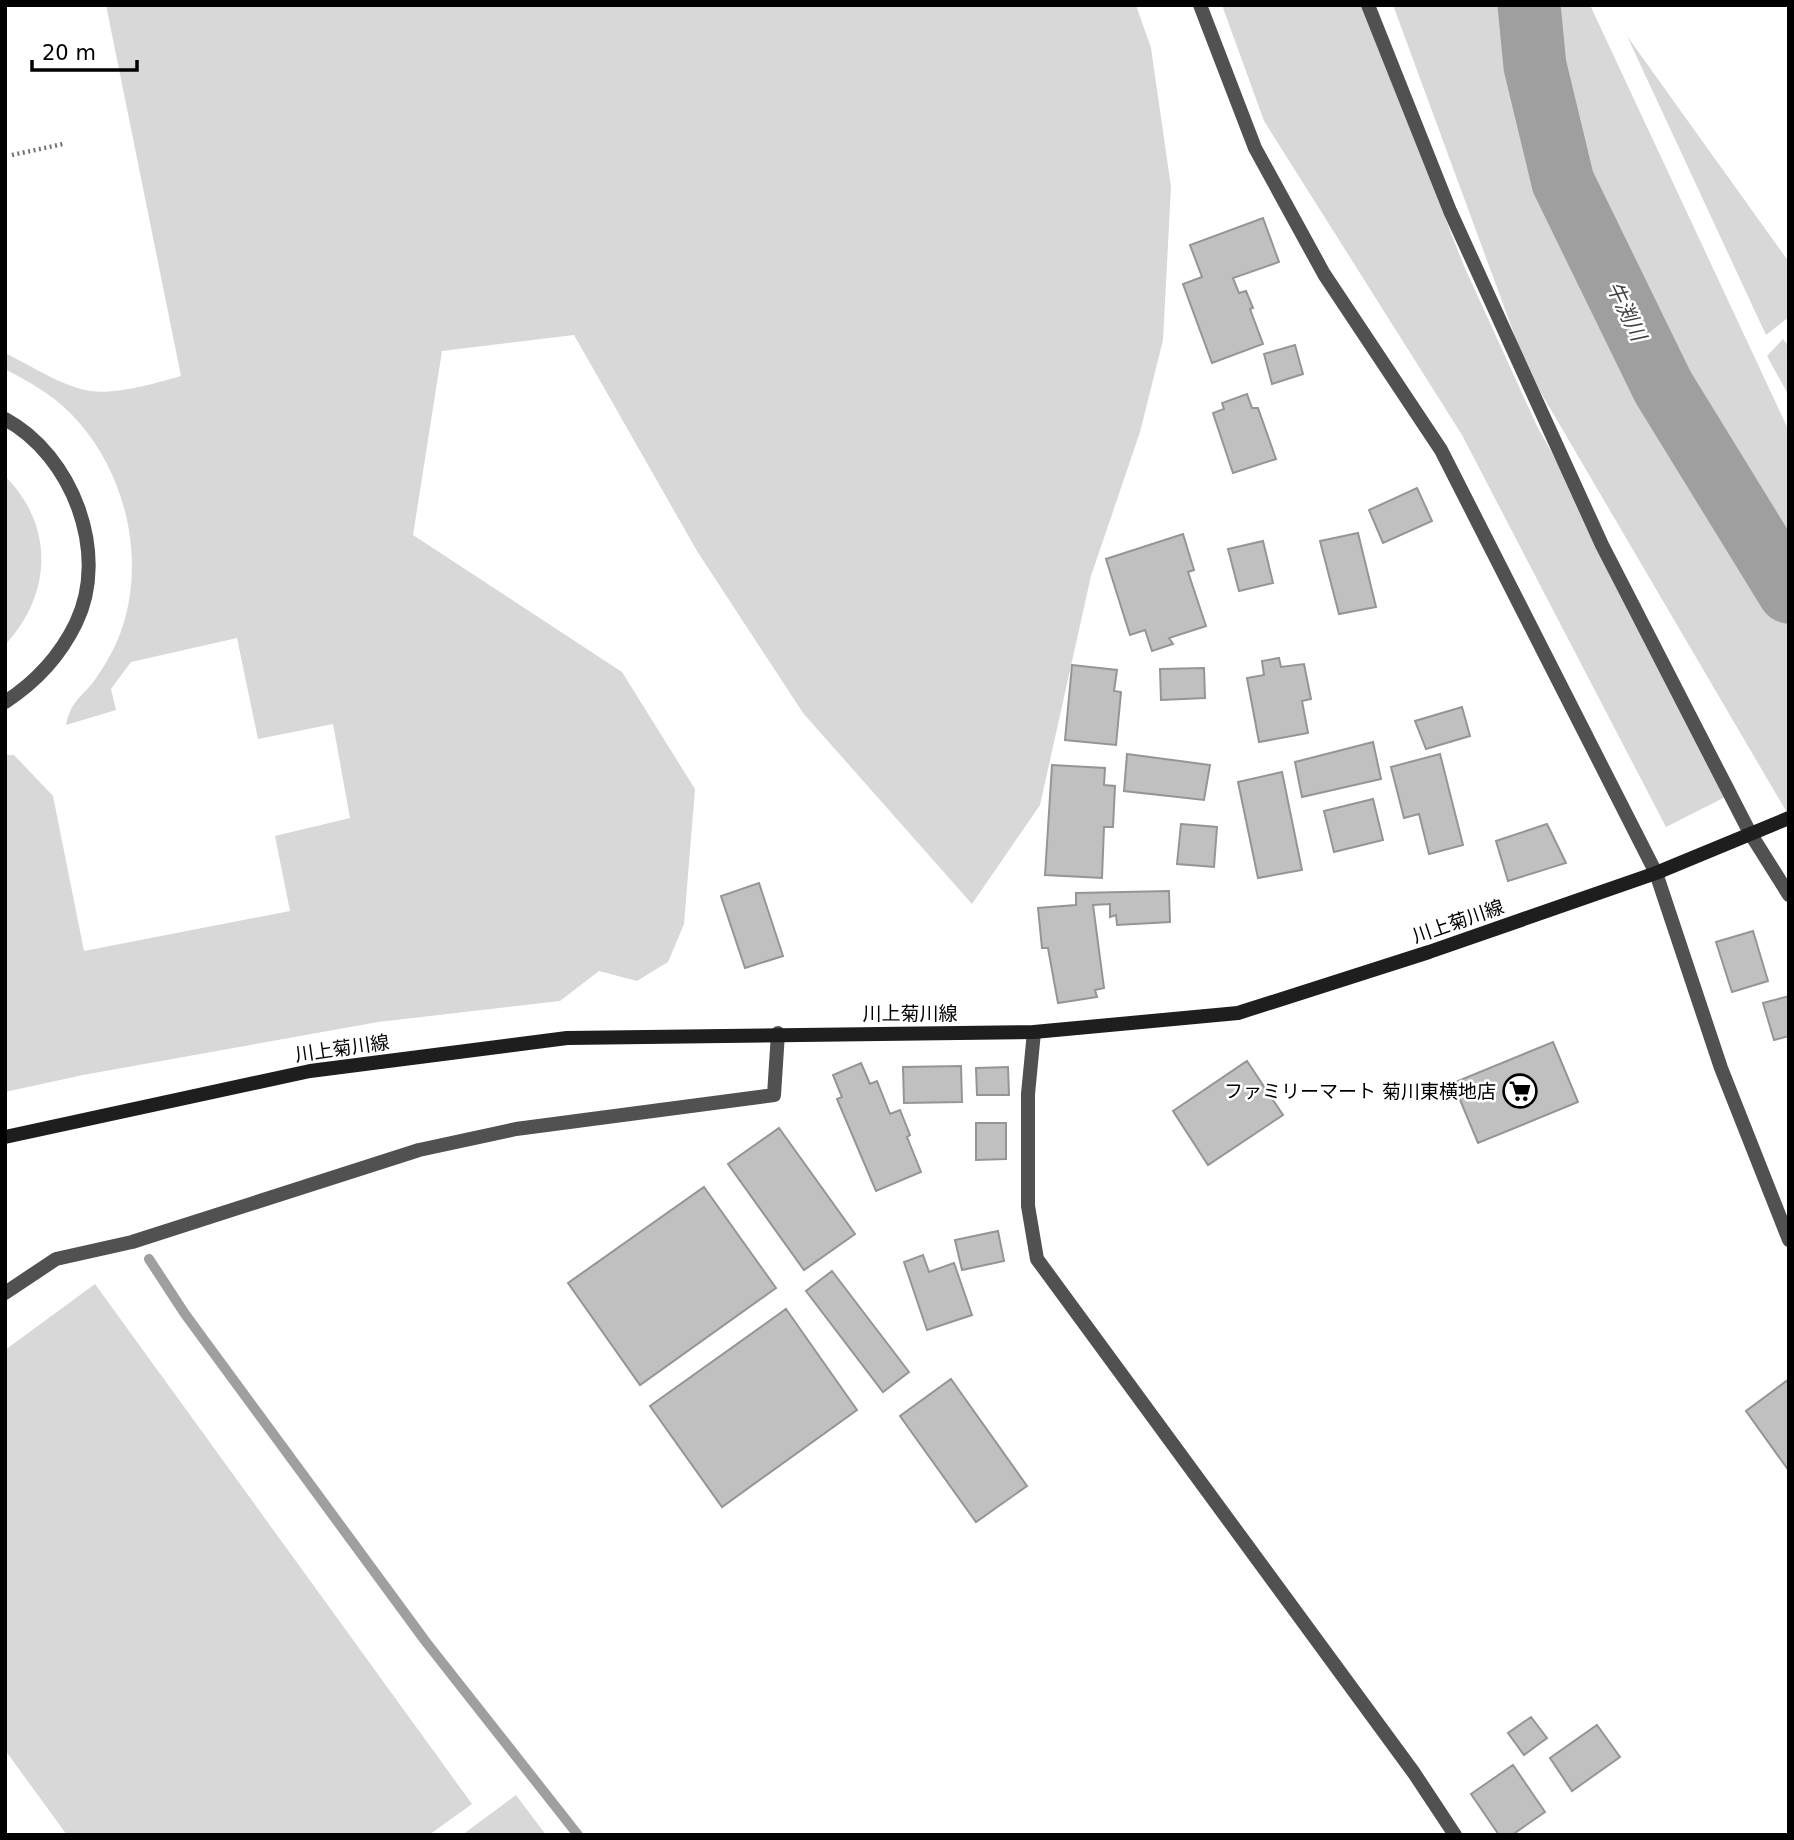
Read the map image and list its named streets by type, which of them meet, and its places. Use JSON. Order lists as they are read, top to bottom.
{
  "streets": {
    "main road": ["川上菊川線"]
  },
  "water": ["牛渕川"],
  "places": {
    "supermarket": ["ファミリーマート 菊川東横地店"]
  },
  "scale_bar": "20 m"
}
